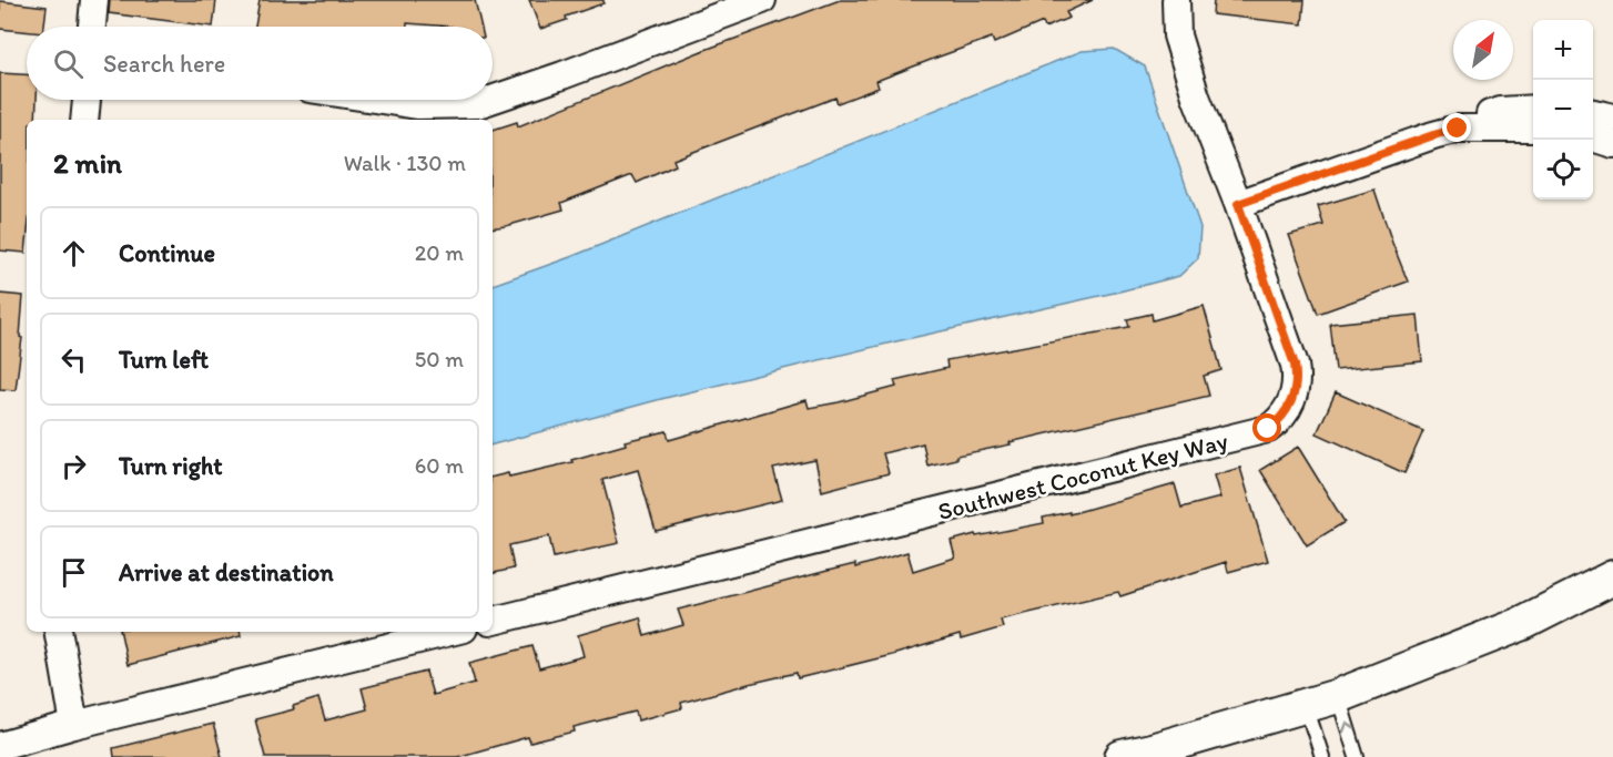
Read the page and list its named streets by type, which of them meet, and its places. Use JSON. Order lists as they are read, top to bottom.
{
  "streets": {
    "street": ["Southwest Coconut Key Way"]
  },
  "north": "top right",
  "page": {
    "map_buttons": ["+", "−"],
    "search": "Search here",
    "heading": ["2 min", "Walk · 130 m"],
    "list": [
      ["Continue", "20 m"],
      ["Turn left", "50 m"],
      ["Turn right", "60 m"],
      "Arrive at destination"
    ]
  }
}
